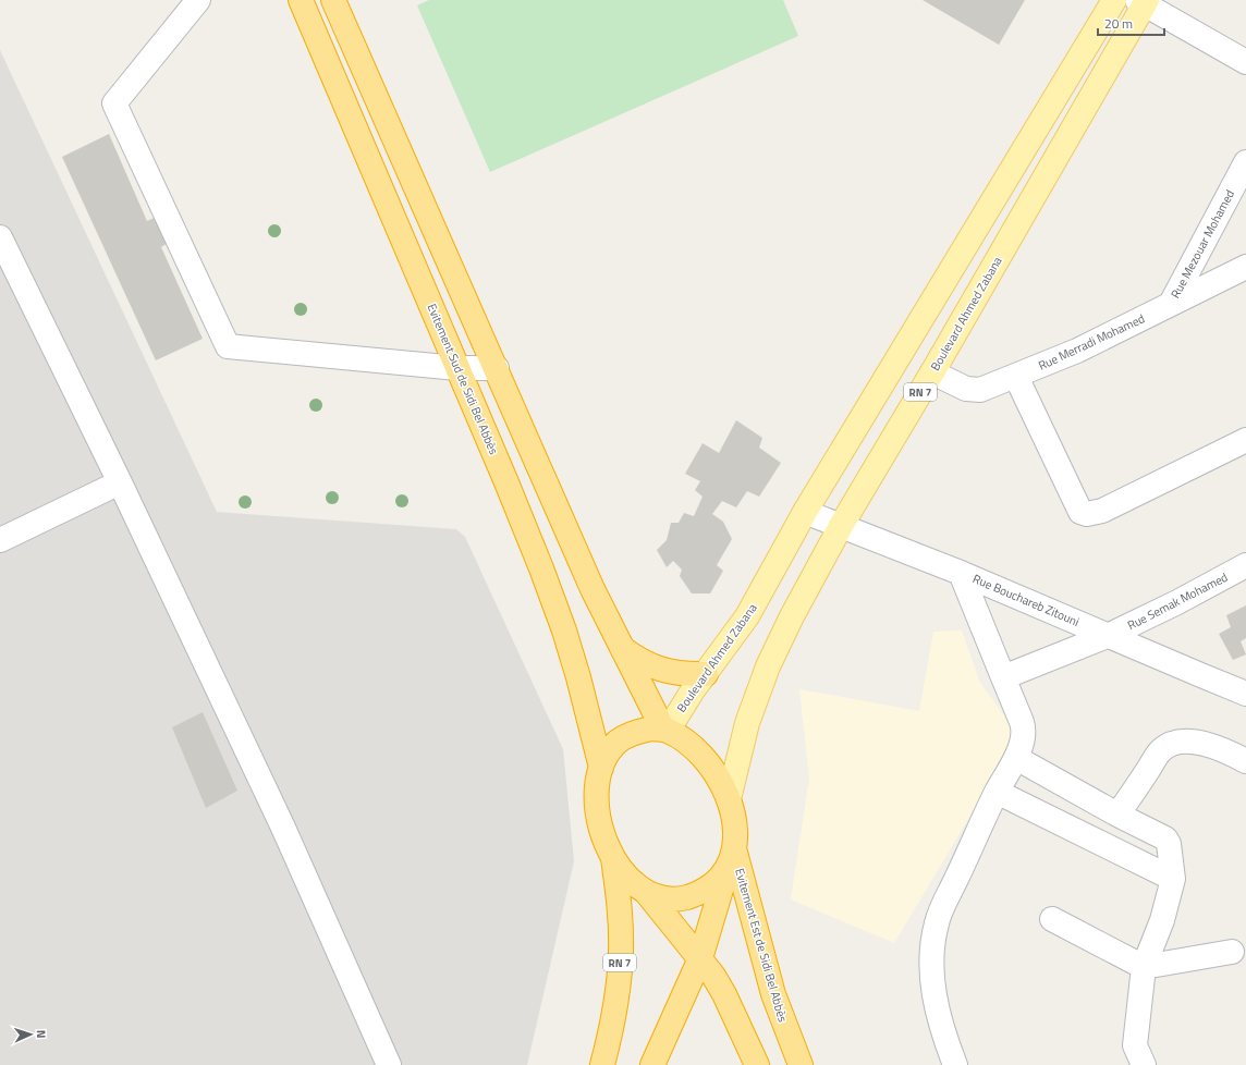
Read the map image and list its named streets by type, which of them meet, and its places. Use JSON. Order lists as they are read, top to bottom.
{
  "streets": {
    "highway": ["Evitement Sud de Sidi Bel Abbès", "RN 7", "Evitement Est de Sidi Bel Abbès"],
    "main road": ["Boulevard Ahmed Zabana"],
    "street": [
      "Rue Mezouar Mohamed",
      "Rue Merradi Mohamed",
      "Rue Bouchareb Zitouni",
      "Rue Semak Mohamed"
    ]
  },
  "crossings": [
    ["Rue Mezouar Mohamed", "Rue Merradi Mohamed"],
    ["Boulevard Ahmed Zabana", "Rue Merradi Mohamed"],
    ["Boulevard Ahmed Zabana", "Evitement Sud de Sidi Bel Abbès"],
    ["Boulevard Ahmed Zabana", "RN 7"],
    ["Boulevard Ahmed Zabana", "Rue Bouchareb Zitouni"],
    ["Boulevard Ahmed Zabana", "Evitement Est de Sidi Bel Abbès"],
    ["Evitement Sud de Sidi Bel Abbès", "RN 7"],
    ["Evitement Sud de Sidi Bel Abbès", "Evitement Est de Sidi Bel Abbès"],
    ["RN 7", "Evitement Est de Sidi Bel Abbès"],
    ["Rue Bouchareb Zitouni", "Rue Semak Mohamed"]
  ],
  "scale_bar": "20 m",
  "north": "right"
}
